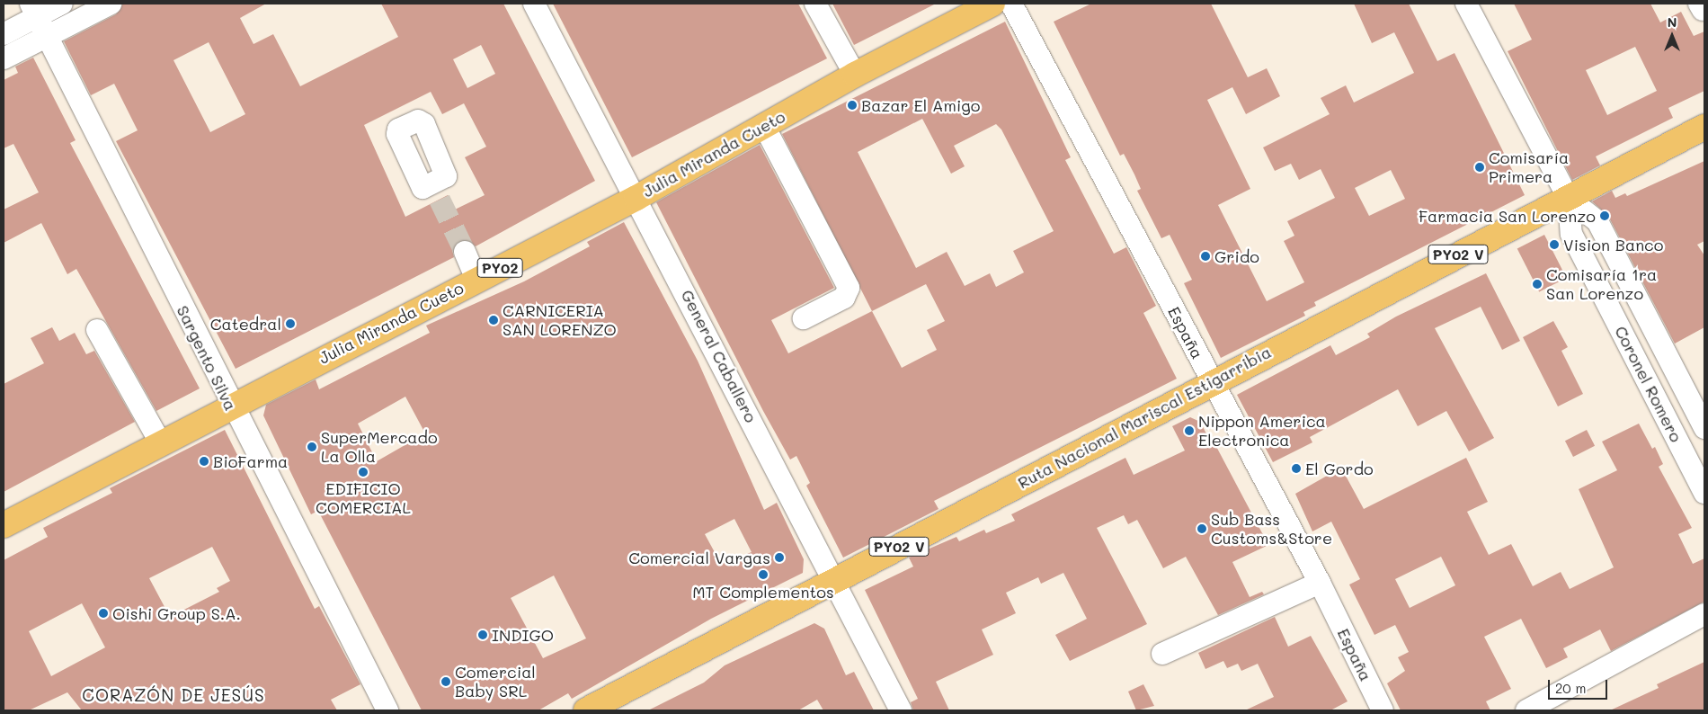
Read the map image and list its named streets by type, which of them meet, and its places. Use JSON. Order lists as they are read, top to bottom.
{
  "streets": {
    "highway": [
      "Julia Miranda Cueto",
      "PY02 V",
      "PY02",
      "Ruta Nacional Mariscal Estigarribia"
    ],
    "street": [
      "España",
      "General Caballero",
      "Sargento Silva",
      "Coronel Romero"
    ]
  },
  "crossings": [
    ["Julia Miranda Cueto", "General Caballero"],
    ["Julia Miranda Cueto", "Sargento Silva"],
    ["España", "Ruta Nacional Mariscal Estigarribia"],
    ["General Caballero", "Ruta Nacional Mariscal Estigarribia"],
    ["Coronel Romero", "Ruta Nacional Mariscal Estigarribia"]
  ],
  "districts": ["CORAZÓN DE JESÚS"],
  "places": [
    "Bazar El Amigo",
    "Comisaría Primera",
    "Farmacia San Lorenzo",
    "Vision Banco",
    "Grido",
    "Comisaría 1ra San Lorenzo",
    "CARNICERIA SAN LORENZO",
    "Catedral",
    "Nippon America Electronica",
    "SuperMercado La Olla",
    "BioFarma",
    "El Gordo",
    "EDIFICIO COMERCIAL",
    "Sub Bass Customs&Store",
    "Comercial Vargas",
    "MT Complementos",
    "Oishi Group S.A.",
    "INDIGO",
    "Comercial Baby SRL"
  ],
  "scale_bar": "20 m",
  "north": "top"
}
